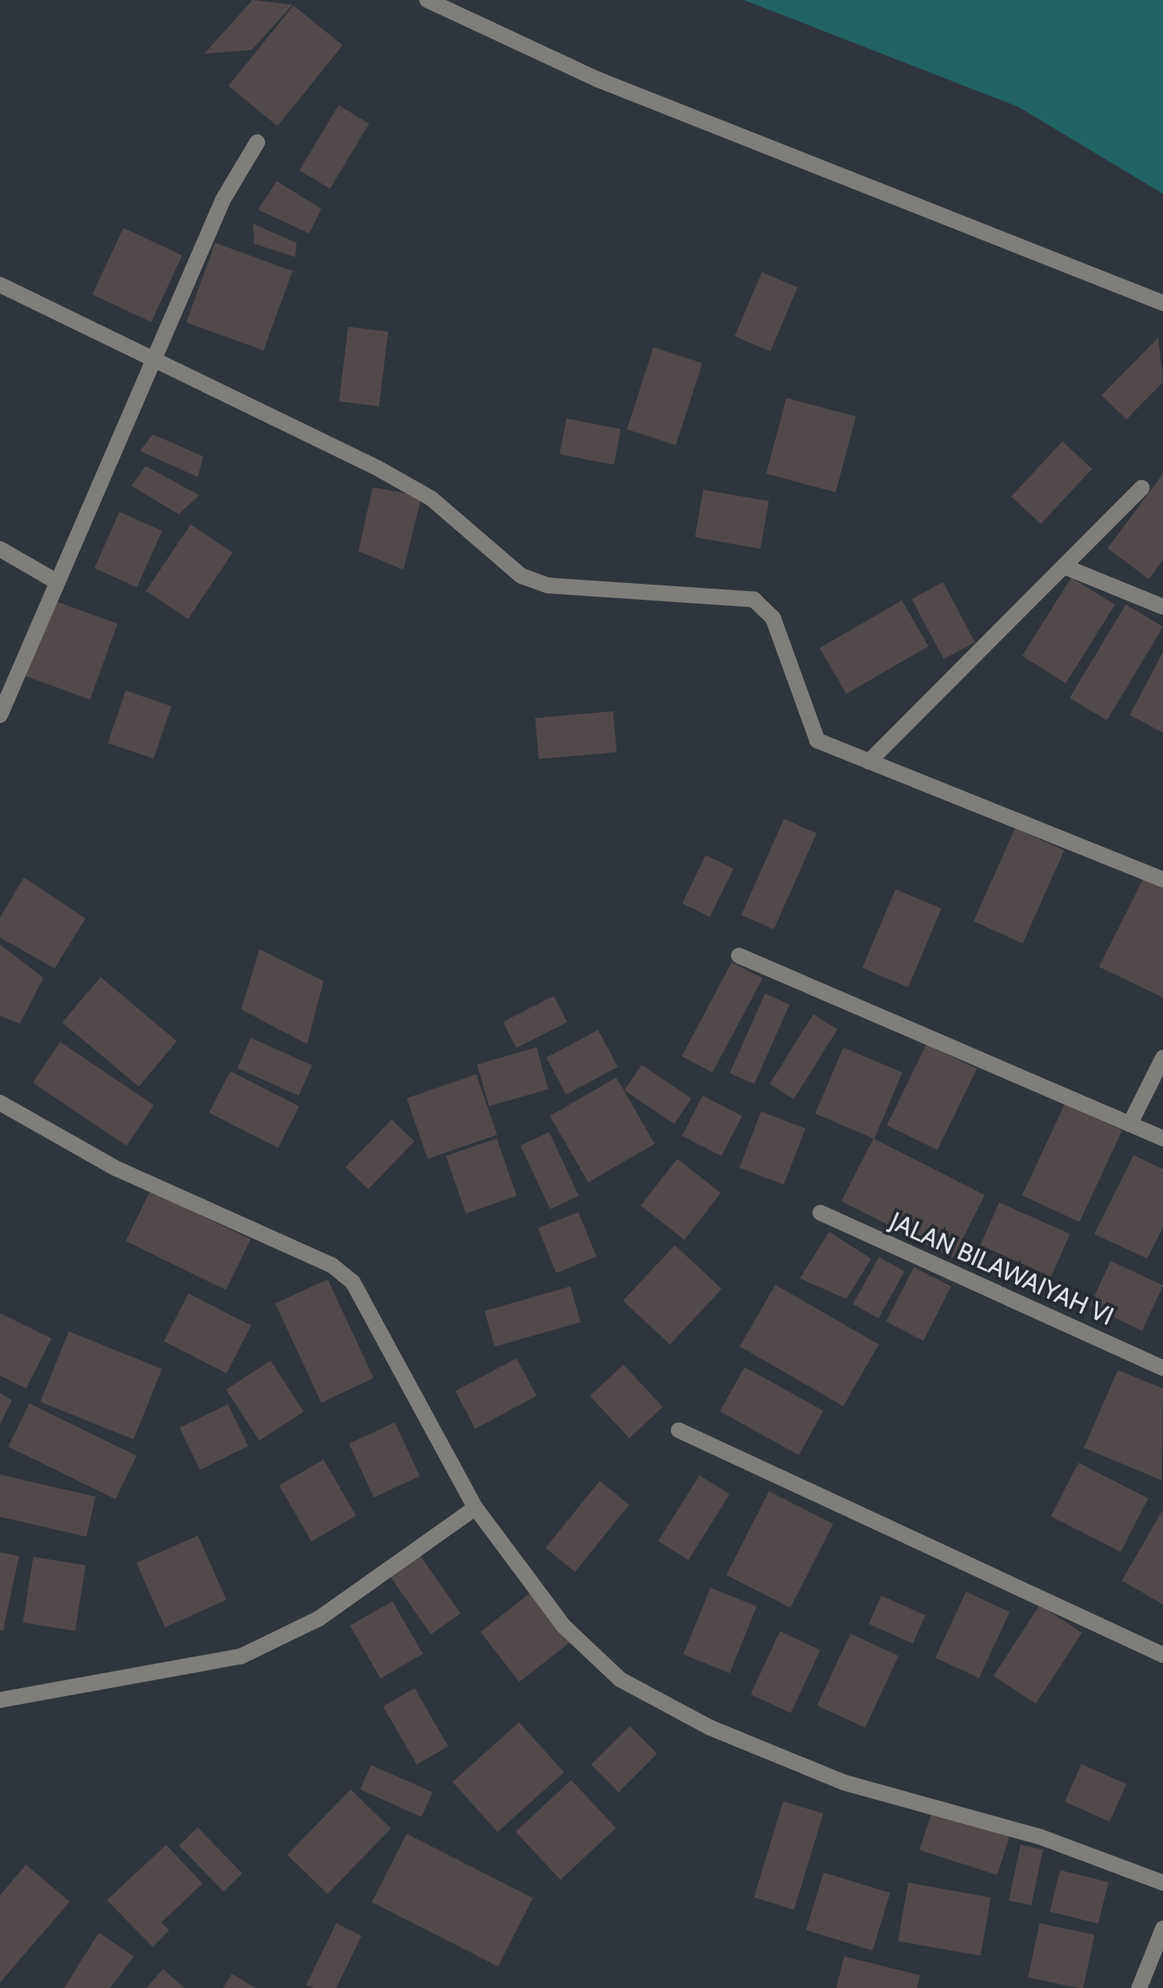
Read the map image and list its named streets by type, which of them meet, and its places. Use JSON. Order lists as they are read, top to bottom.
{
  "streets": {
    "street": ["JALAN BILAWAIYAH VI"]
  }
}
